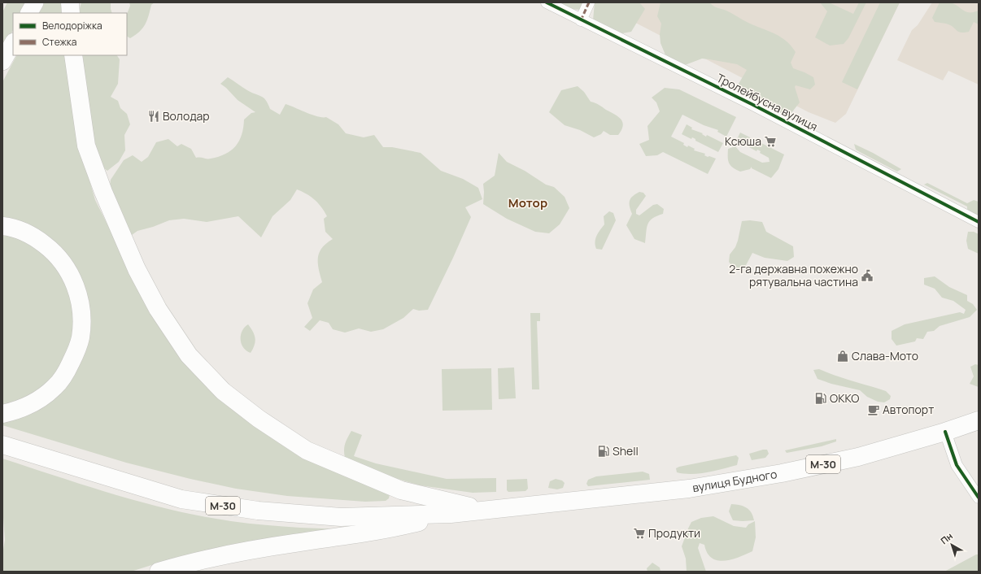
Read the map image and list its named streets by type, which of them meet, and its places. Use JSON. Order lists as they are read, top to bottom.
{
  "streets": {
    "highway": ["М-30", "вулиця Будного"],
    "street": ["Тролейбусна вулиця"]
  },
  "crossings": [
    ["М-30", "вулиця Будного"]
  ],
  "districts": ["Мотор"],
  "places": {
    "restaurant": ["Володар"],
    "supermarket": ["Ксюша", "Продукти"],
    "public building": ["2-га державна пожежно рятувальна частина"],
    "shop": ["Слава-Мото"],
    "fuel station": ["ОККО", "Shell"],
    "cafe": ["Автопорт"]
  },
  "legend": ["Велодоріжка", "Стежка"],
  "north": "top left"
}
